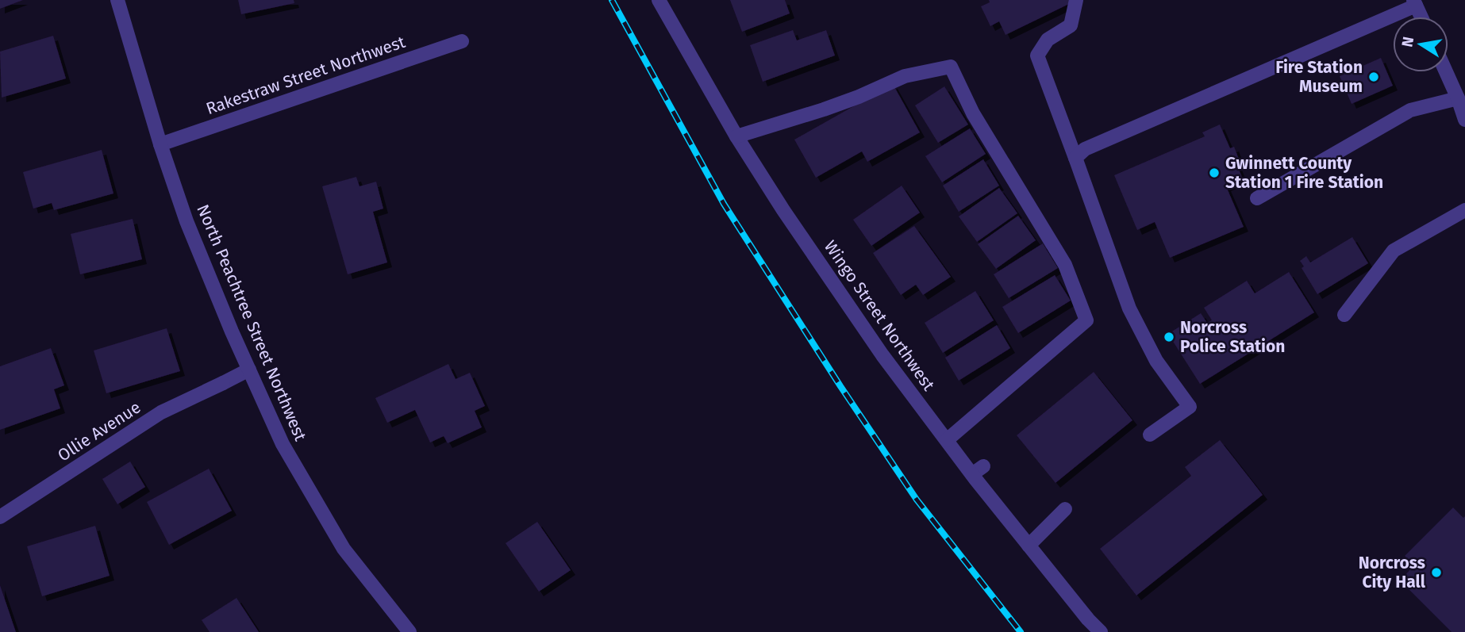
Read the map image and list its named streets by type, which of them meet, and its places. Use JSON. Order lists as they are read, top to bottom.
{
  "streets": {
    "street": [
      "Rakestraw Street Northwest",
      "Wingo Street Northwest",
      "North Peachtree Street Northwest",
      "Ollie Avenue"
    ]
  },
  "crossings": [
    ["Rakestraw Street Northwest", "North Peachtree Street Northwest"],
    ["North Peachtree Street Northwest", "Ollie Avenue"]
  ],
  "places": [
    "Fire Station Museum",
    "Gwinnett County Station 1 Fire Station",
    "Norcross Police Station",
    "Norcross City Hall"
  ],
  "north": "left"
}
